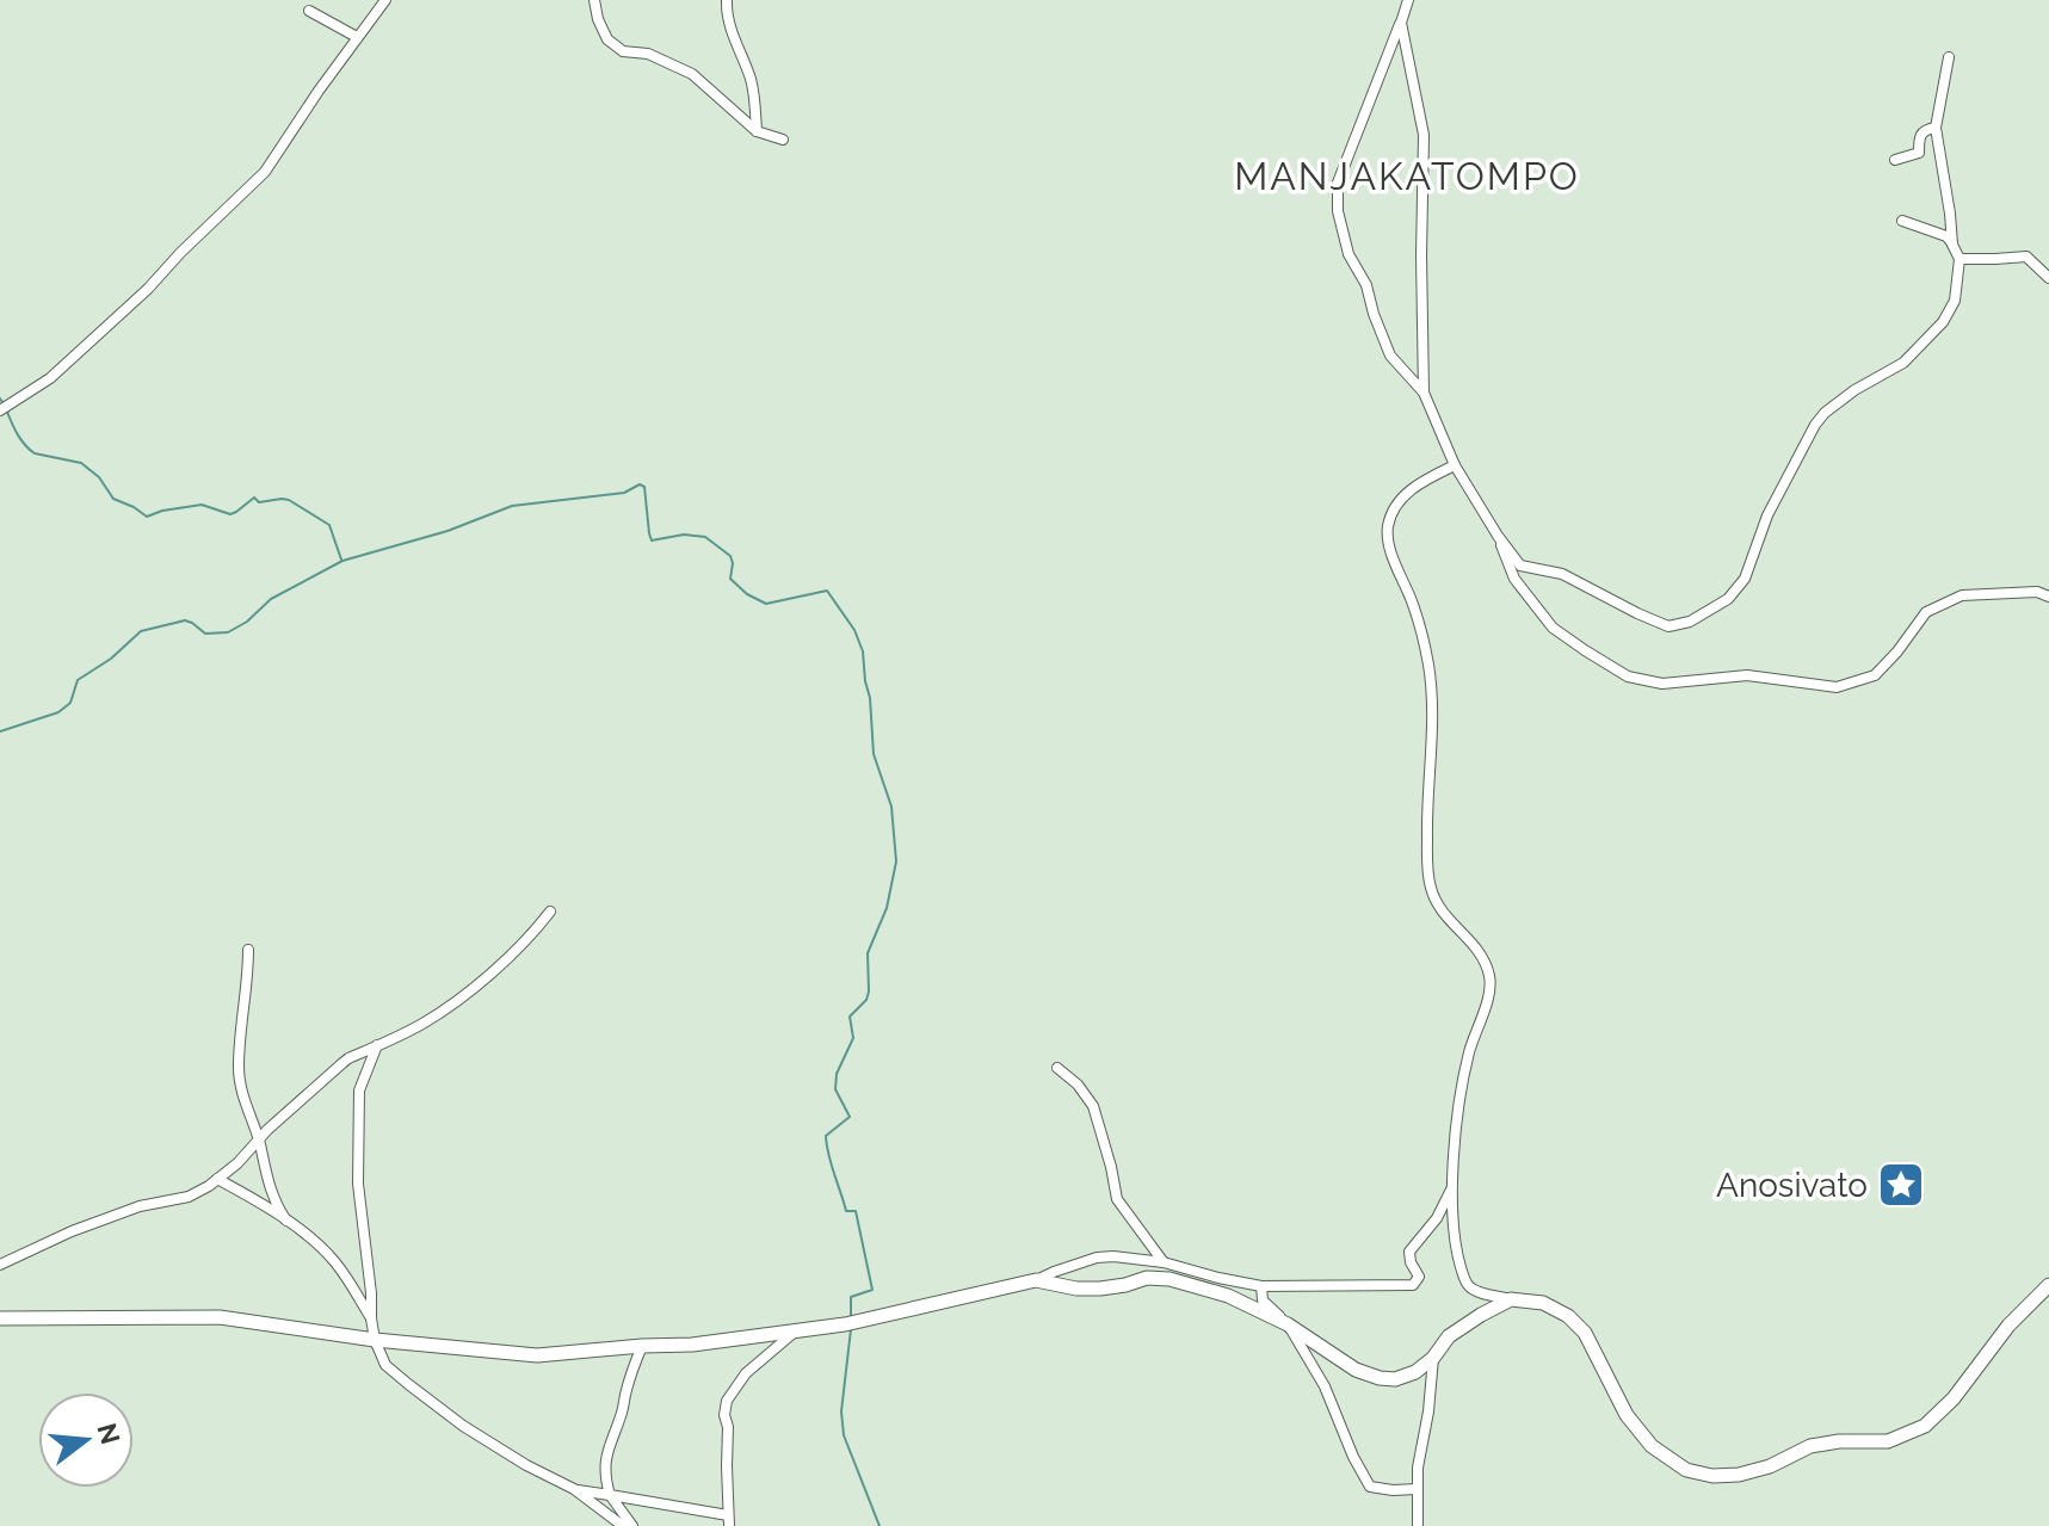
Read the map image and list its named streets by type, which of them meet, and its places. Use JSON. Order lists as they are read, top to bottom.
{
  "districts": ["MANJAKATOMPO"],
  "places": {
    "place": ["Anosivato"]
  },
  "north": "right"
}
